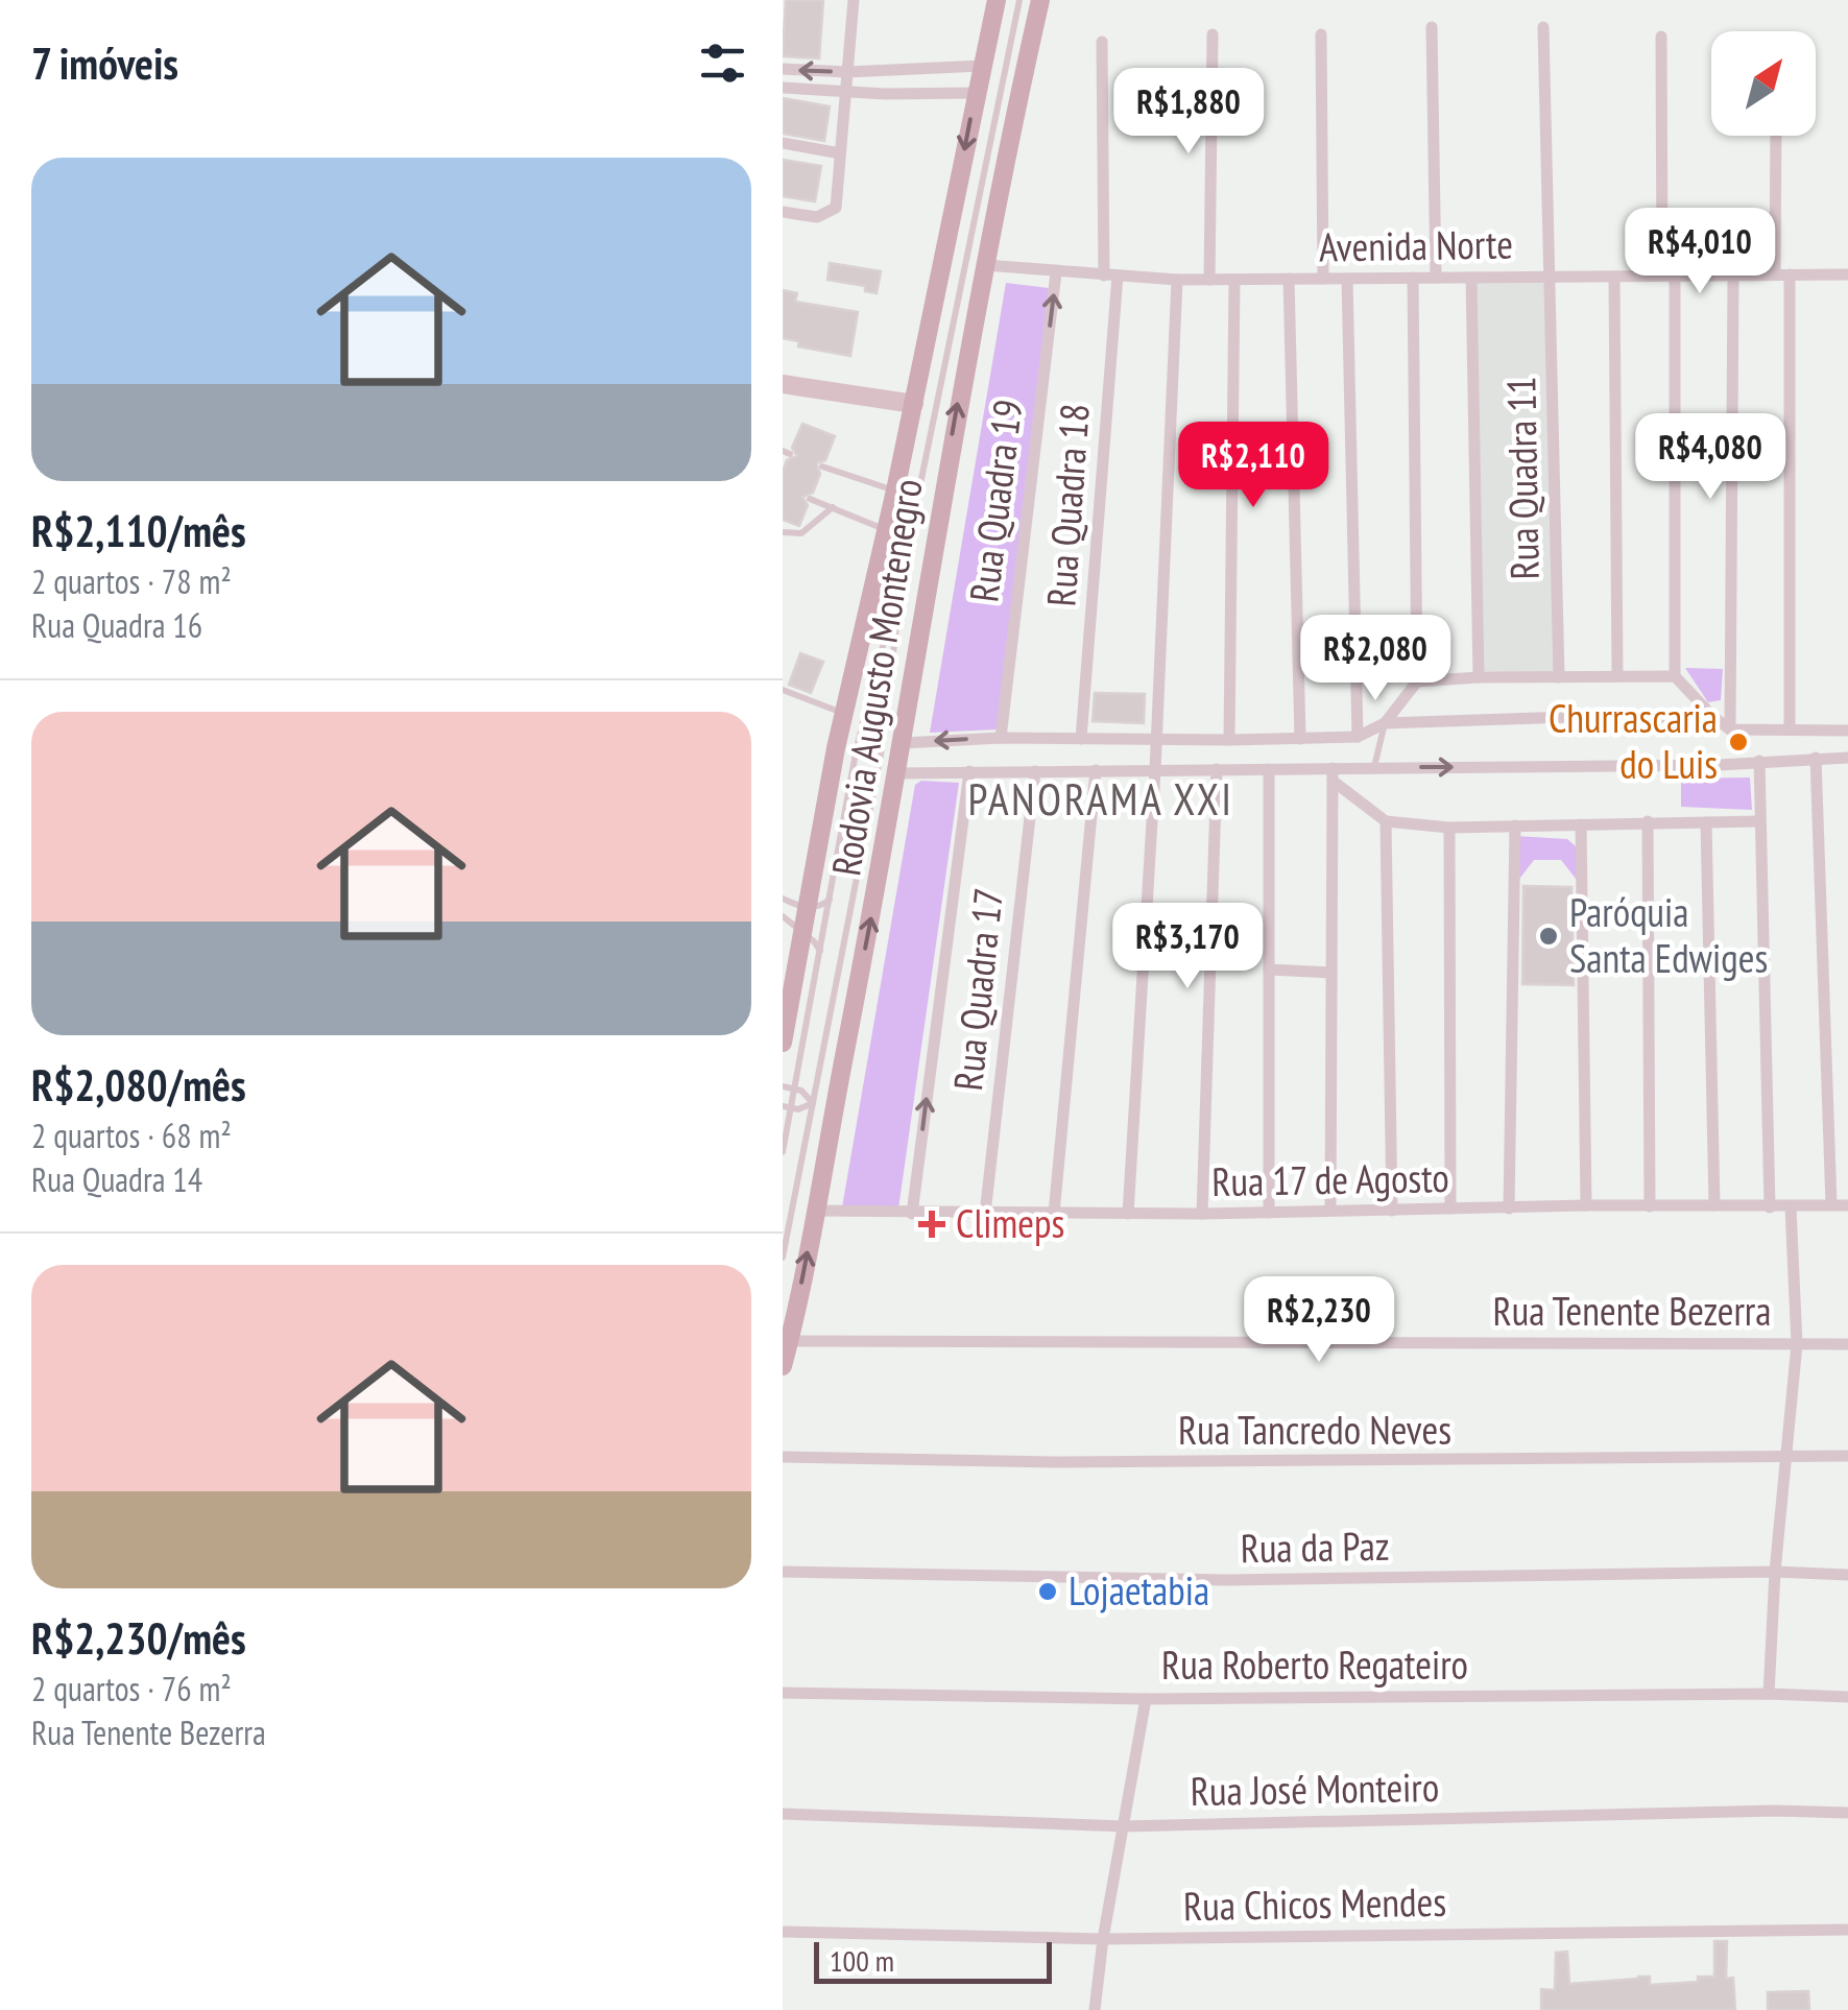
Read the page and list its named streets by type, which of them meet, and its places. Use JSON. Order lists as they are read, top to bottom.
{
  "streets": {
    "main road": ["Rodovia Augusto Montenegro"],
    "street": [
      "Avenida Norte",
      "Rua Quadra 11",
      "Rua Quadra 19",
      "Rua Quadra 18",
      "Rua Quadra 17",
      "Rua 17 de Agosto",
      "Rua Tenente Bezerra",
      "Rua Tancredo Neves",
      "Rua da Paz",
      "Rua Roberto Regateiro",
      "Rua José Monteiro",
      "Rua Chicos Mendes"
    ]
  },
  "crossings": [
    ["Avenida Norte", "Rua Quadra 11"],
    ["Avenida Norte", "Rua Quadra 19"],
    ["Avenida Norte", "Rua Quadra 18"],
    ["Avenida Norte", "Rodovia Augusto Montenegro"],
    ["Rodovia Augusto Montenegro", "Rua 17 de Agosto"],
    ["Rodovia Augusto Montenegro", "Rua Tenente Bezerra"],
    ["Rua Quadra 17", "Rua 17 de Agosto"]
  ],
  "one_way": ["Rua Quadra 19"],
  "districts": ["PANORAMA XXI"],
  "places": {
    "other": ["Churrascaria do Luis", "Paróquia Santa Edwiges", "Lojaetabia"],
    "health": ["Climeps"]
  },
  "scale_bar": "100 m",
  "north": "top right",
  "page": {
    "heading": "7 imóveis",
    "price": [
      "R$1,880",
      "R$4,010",
      "R$4,080",
      "R$2,110",
      "R$2,080",
      "R$3,170",
      "R$2,230"
    ],
    "list": [
      {
        "name": "R$2,110/mês",
        "note": "2 quartos · 78 m² · Rua Quadra 16"
      },
      {
        "name": "R$2,080/mês",
        "note": "2 quartos · 68 m² · Rua Quadra 14"
      },
      {
        "name": "R$2,230/mês",
        "note": "2 quartos · 76 m² · Rua Tenente Bezerra"
      }
    ],
    "scale": "100 m"
  }
}
